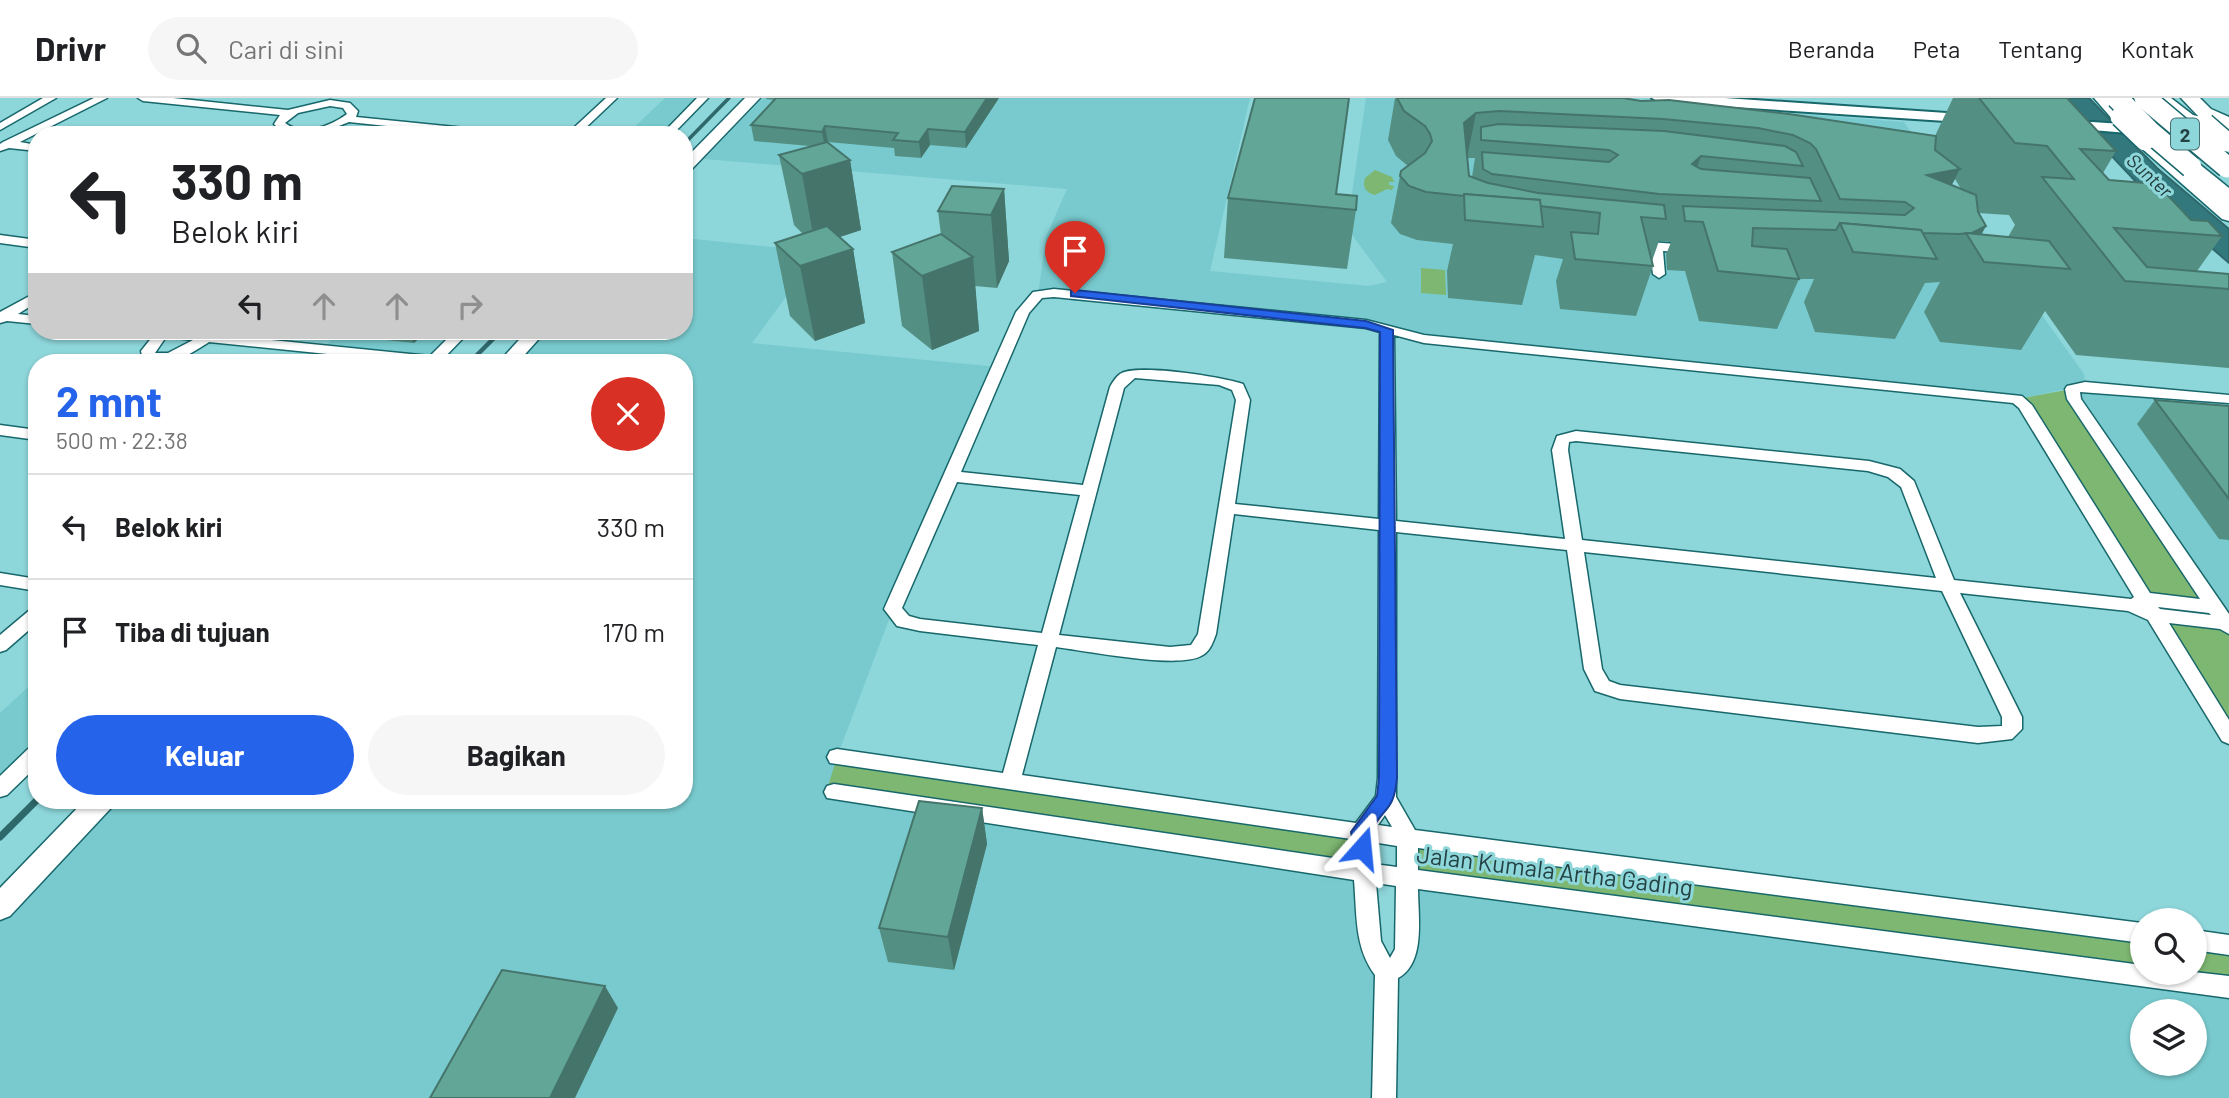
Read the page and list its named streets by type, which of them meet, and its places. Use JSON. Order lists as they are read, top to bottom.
{
  "streets": {
    "highway": ["2"],
    "street": ["Jalan Kumala Artha Gading"]
  },
  "water": ["Sunter"],
  "page": {
    "header": "Drivr",
    "search": "Cari di sini",
    "nav": [
      "Beranda",
      "Peta",
      "Tentang",
      "Kontak"
    ],
    "turn": ["330 m", "Belok kiri"],
    "heading": ["2 mnt", "500 m · 22:38"],
    "list": [
      {
        "name": "Belok kiri",
        "value": "330 m"
      },
      {
        "name": "Tiba di tujuan",
        "value": "170 m"
      }
    ],
    "buttons": ["Keluar", "Bagikan"]
  }
}
